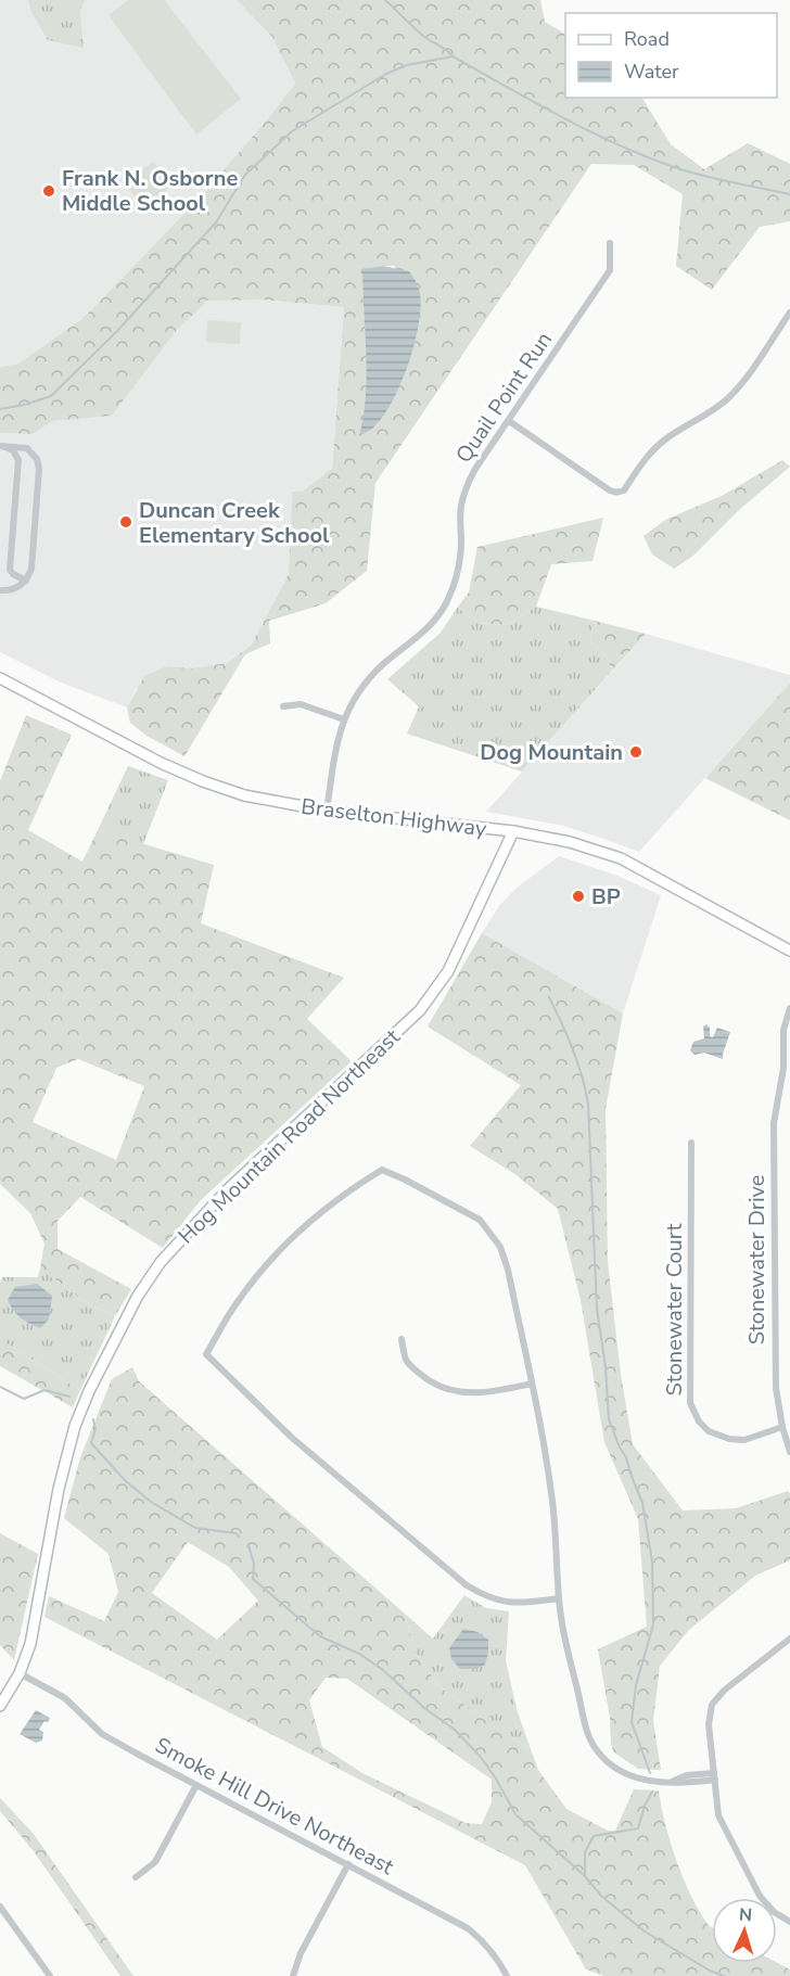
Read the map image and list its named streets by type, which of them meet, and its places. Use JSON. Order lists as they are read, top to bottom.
{
  "streets": {
    "street": [
      "Quail Point Run",
      "Braselton Highway",
      "Hog Mountain Road Northeast",
      "Stonewater Drive",
      "Stonewater Court",
      "Smoke Hill Drive Northeast"
    ]
  },
  "crossings": [
    ["Quail Point Run", "Braselton Highway"],
    ["Braselton Highway", "Hog Mountain Road Northeast"],
    ["Hog Mountain Road Northeast", "Smoke Hill Drive Northeast"],
    ["Stonewater Drive", "Stonewater Court"]
  ],
  "places": [
    "Frank N. Osborne Middle School",
    "Duncan Creek Elementary School",
    "Dog Mountain",
    "BP"
  ],
  "legend": ["Road", "Water"],
  "north": "top"
}
